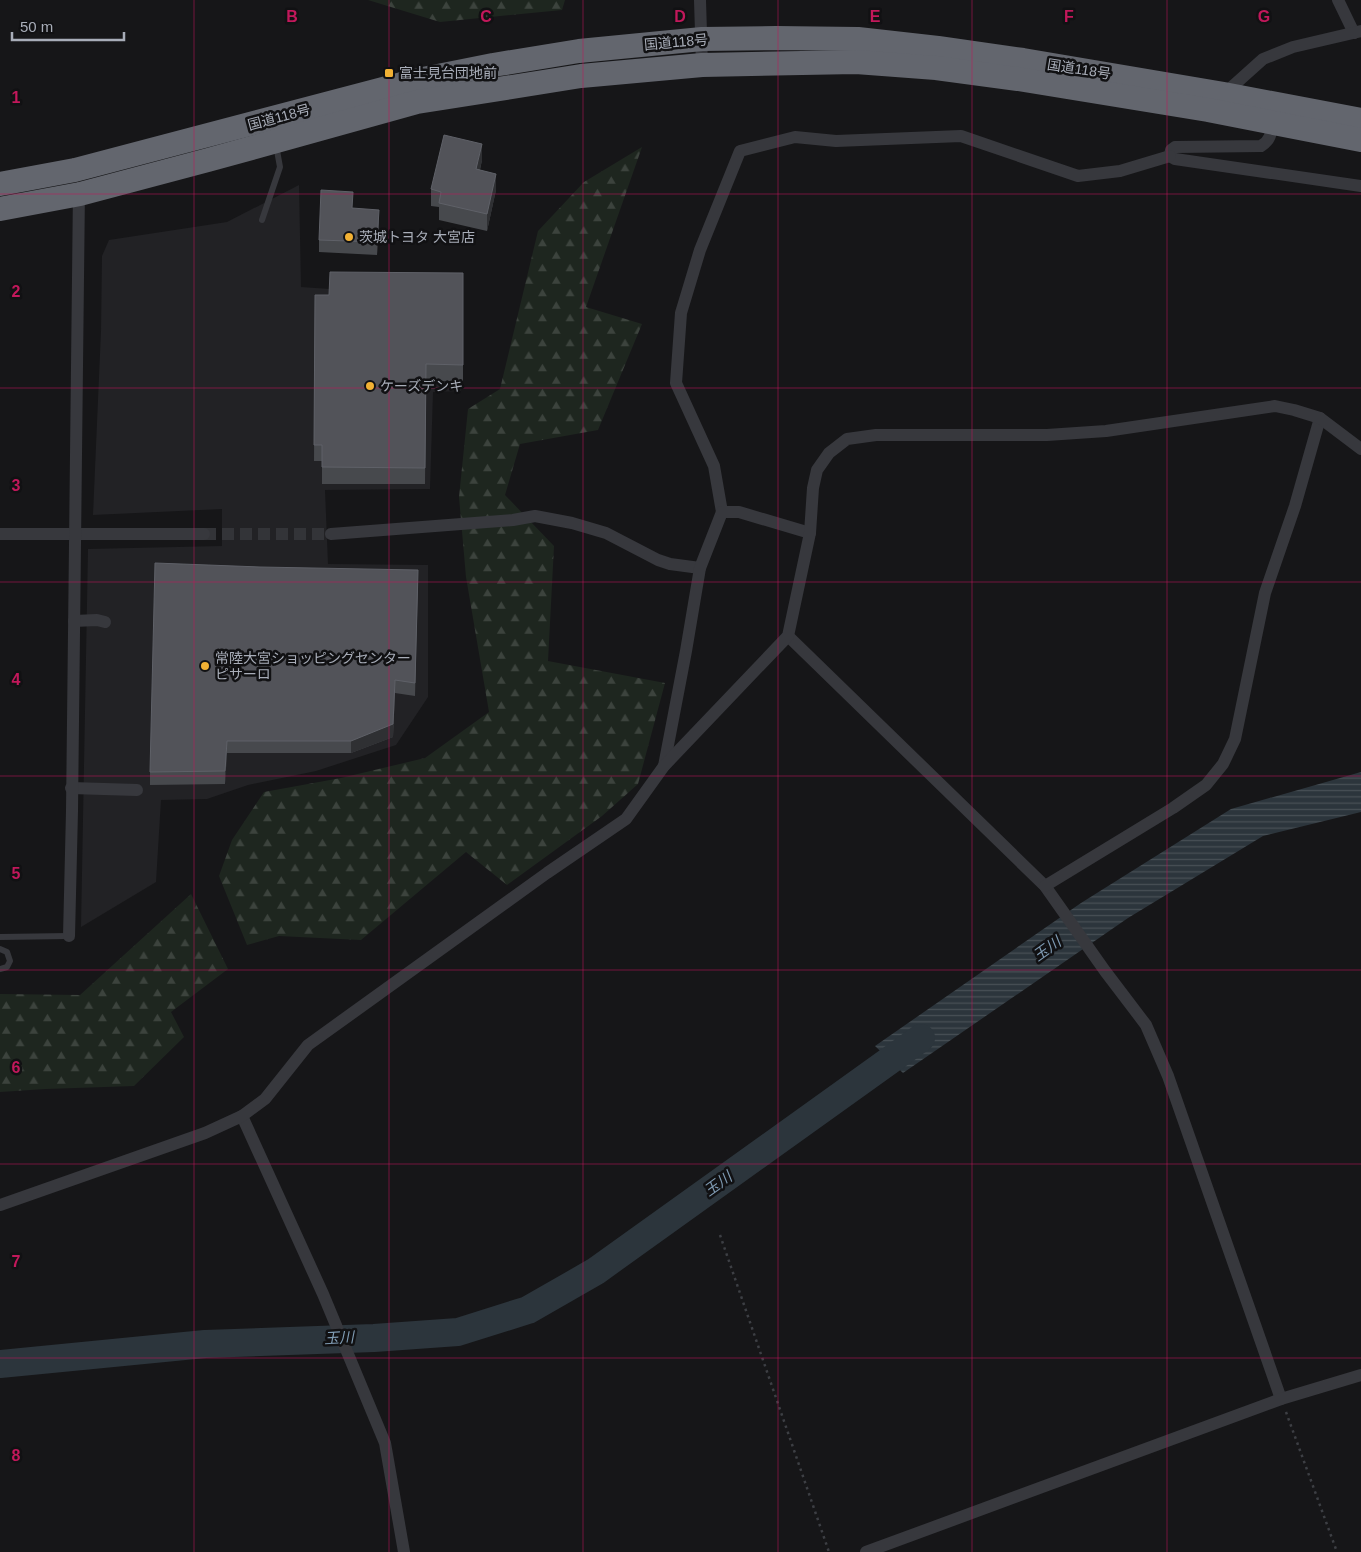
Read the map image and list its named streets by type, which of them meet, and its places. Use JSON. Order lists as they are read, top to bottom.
{
  "streets": {
    "highway": ["国道118号"]
  },
  "water": ["玉川"],
  "places": {
    "transit": ["富士見台団地前"],
    "other": ["茨城トヨタ 大宮店", "ケーズデンキ", "常陸大宮ショッピングセンター ピサーロ"]
  },
  "scale_bar": "50 m",
  "grid": {
    "columns": [
      "B",
      "C",
      "D",
      "E",
      "F",
      "G"
    ],
    "rows": [
      "1",
      "2",
      "3",
      "4",
      "5",
      "6",
      "7",
      "8"
    ]
  }
}
